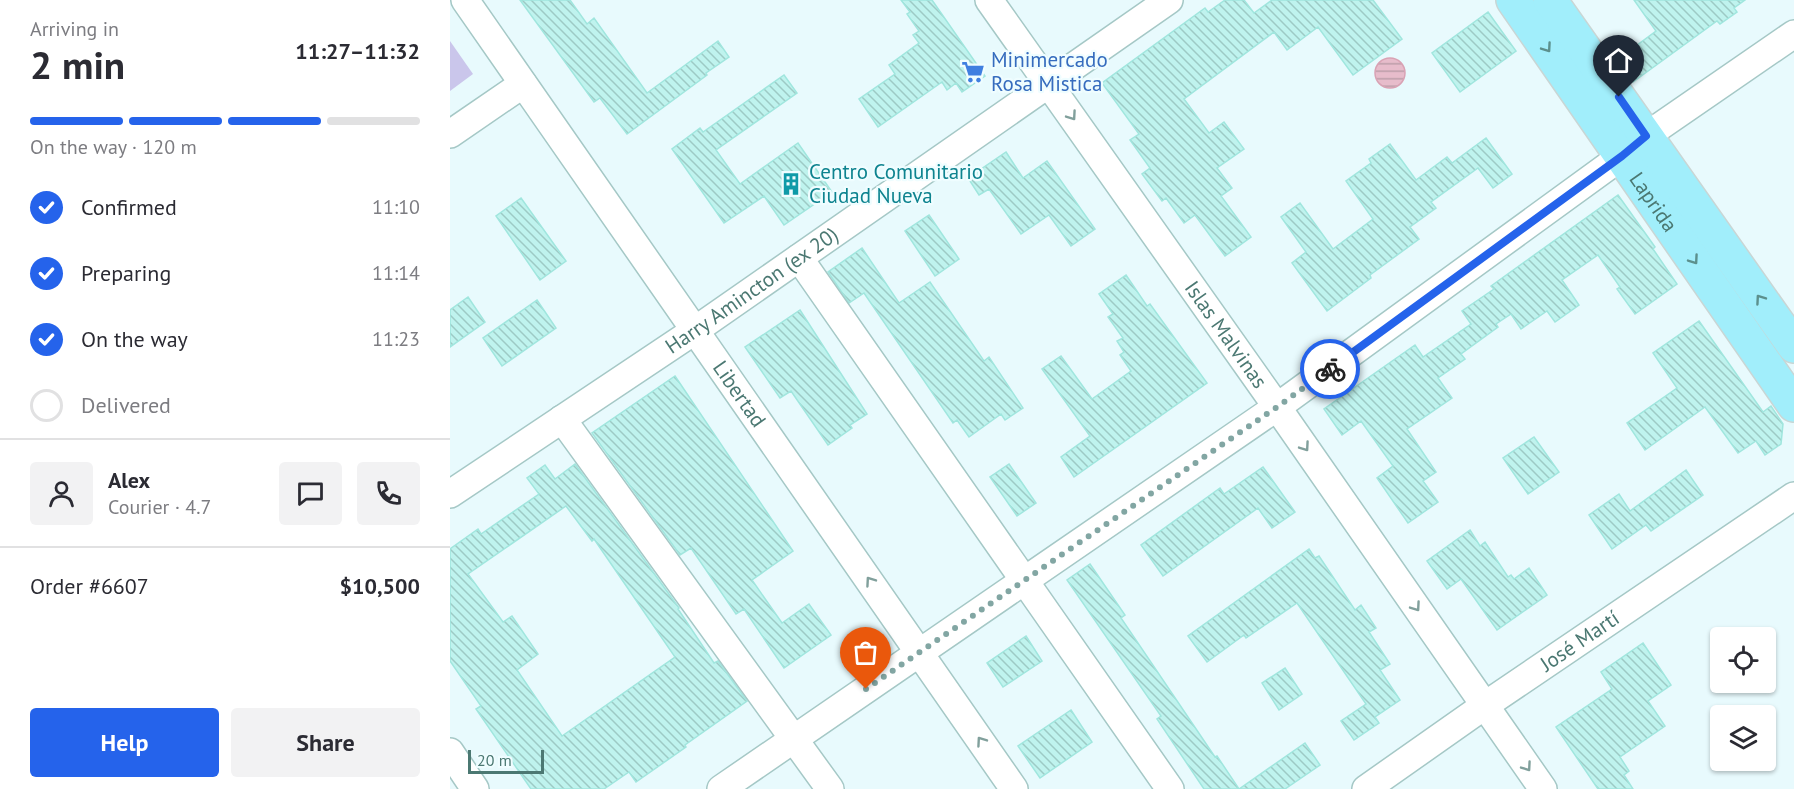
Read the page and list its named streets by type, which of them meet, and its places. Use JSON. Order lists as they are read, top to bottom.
{
  "streets": {
    "main road": ["Laprida"],
    "street": [
      "Harry Amincton (ex 20)",
      "Islas Malvinas",
      "Libertad",
      "José Martí"
    ]
  },
  "crossings": [
    ["Harry Amincton (ex 20)", "Islas Malvinas"],
    ["Harry Amincton (ex 20)", "Libertad"],
    ["Islas Malvinas", "José Martí"]
  ],
  "one_way": ["Islas Malvinas"],
  "places": {
    "supermarket": ["Minimercado Rosa Mistica"],
    "building": ["Centro Comunitario Ciudad Nueva"]
  },
  "scale_bar": "20 m",
  "page": {
    "heading": ["2 min", "Arriving in", "11:27–11:32"],
    "panel": [
      "Alex",
      "Courier · 4.7",
      "Order #6607",
      "$10,500"
    ],
    "bar": "On the way · 120 m",
    "list": [
      ["Confirmed", "11:10"],
      ["Preparing", "11:14"],
      ["On the way", "11:23"],
      "Delivered"
    ],
    "buttons": ["Help", "Share"],
    "scale": "20 m"
  }
}
